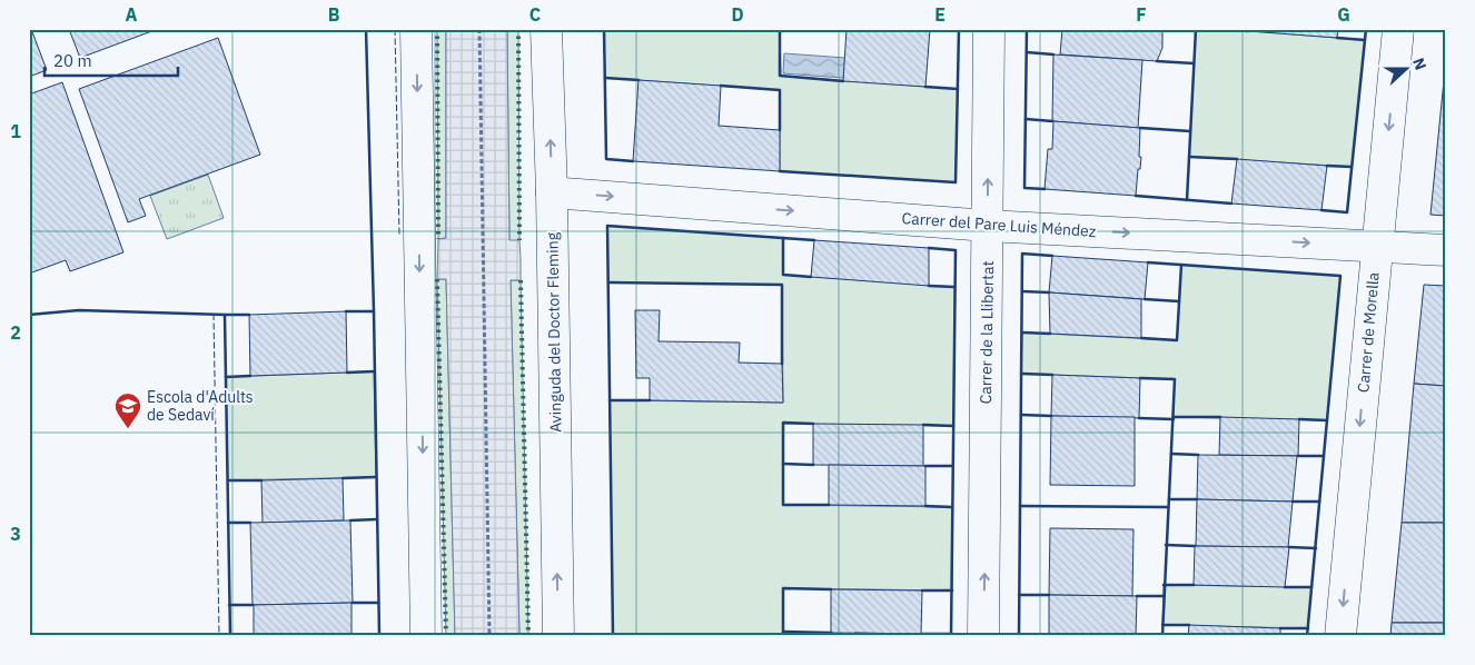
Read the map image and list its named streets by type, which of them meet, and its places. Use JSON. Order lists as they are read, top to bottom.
{
  "streets": {
    "street": [
      "Carrer del Pare Luis Méndez",
      "Avinguda del Doctor Fleming",
      "Carrer de la Llibertat",
      "Carrer de Morella"
    ]
  },
  "crossings": [
    ["Carrer del Pare Luis Méndez", "Avinguda del Doctor Fleming"],
    ["Carrer del Pare Luis Méndez", "Carrer de la Llibertat"],
    ["Carrer del Pare Luis Méndez", "Carrer de Morella"]
  ],
  "one_way": ["Carrer del Pare Luis Méndez", "Carrer de la Llibertat", "Carrer de Morella"],
  "places": {
    "school or university": ["Escola d'Adults de Sedaví"]
  },
  "scale_bar": "20 m",
  "north": "right",
  "grid": {
    "columns": [
      "A",
      "B",
      "C",
      "D",
      "E",
      "F",
      "G"
    ],
    "rows": ["1", "2", "3"]
  }
}
